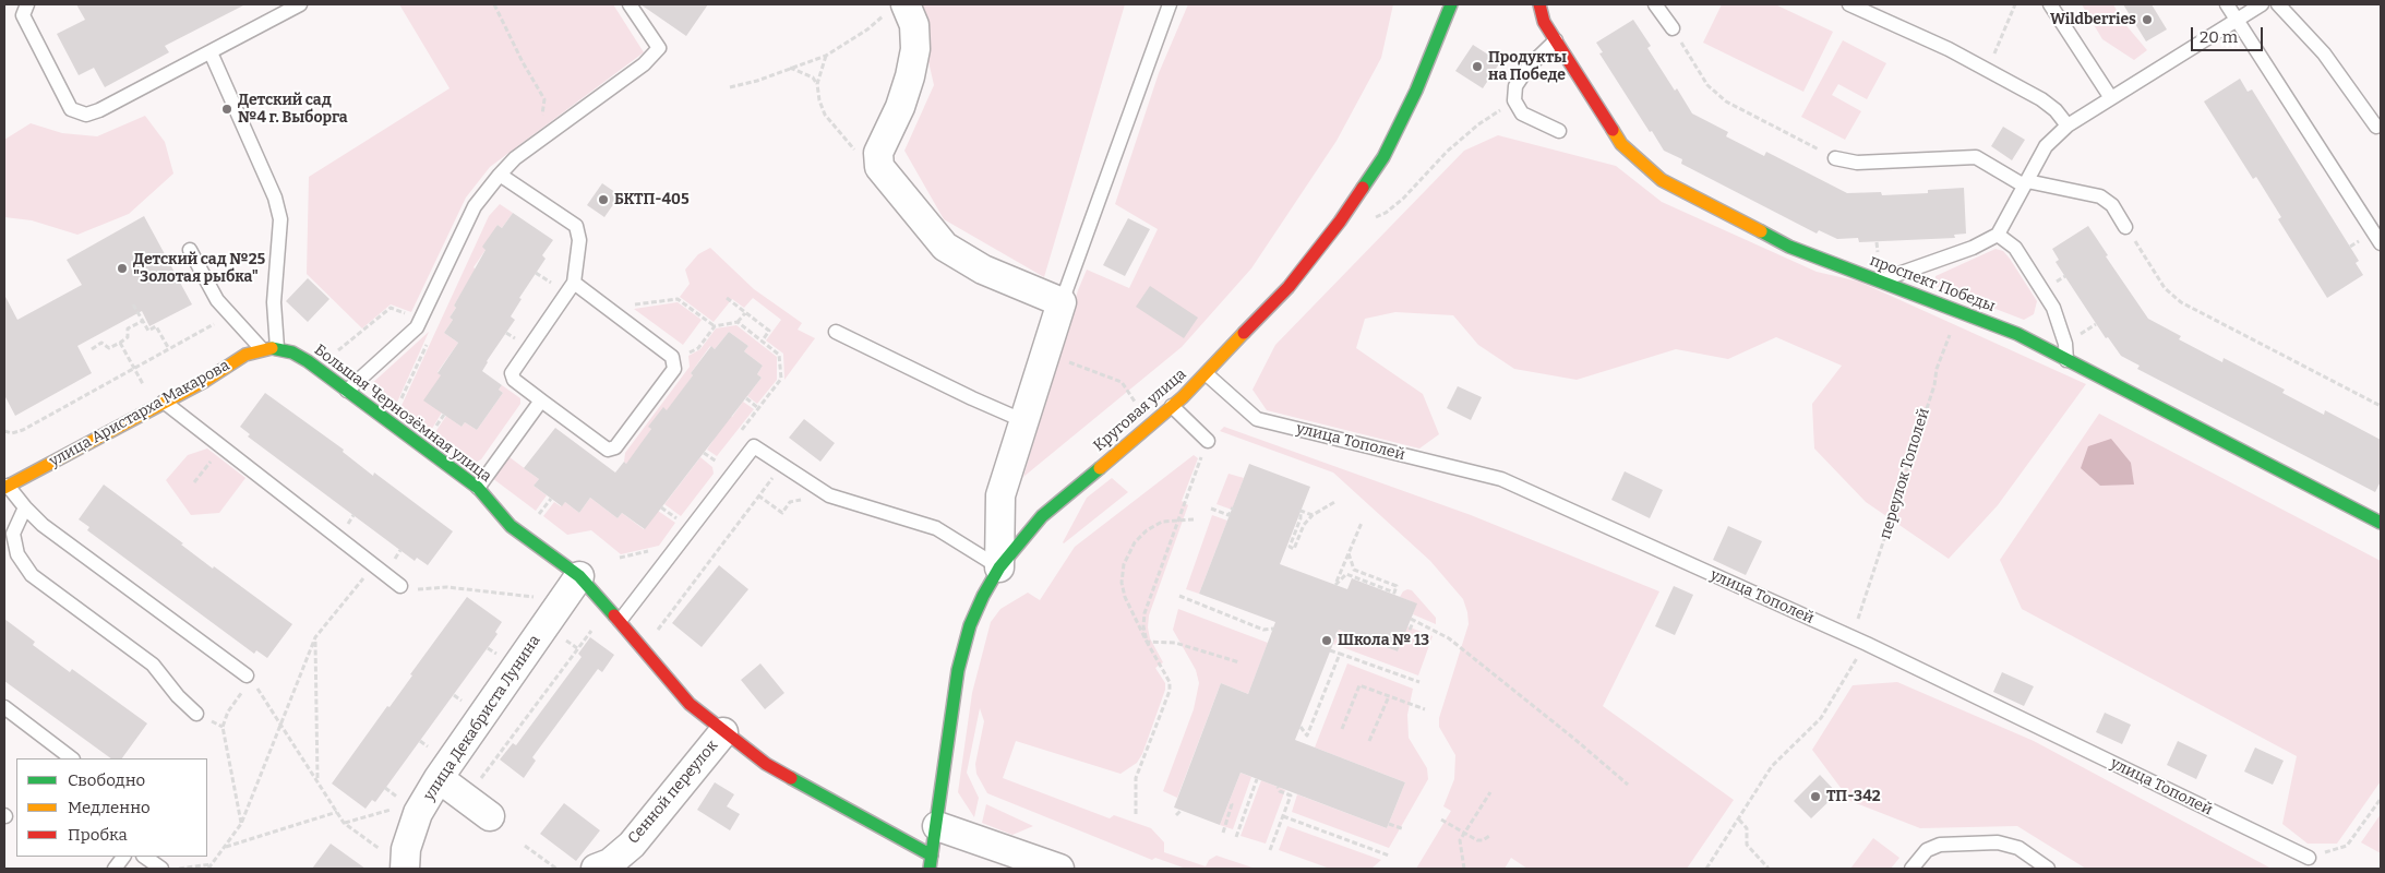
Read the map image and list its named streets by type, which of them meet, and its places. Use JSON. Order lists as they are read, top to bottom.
{
  "streets": {
    "street": [
      "проспект Победы",
      "Круговая улица",
      "улица Аристарха Макарова",
      "Большая Чернозёмная улица",
      "улица Декабриста Лунина",
      "Сенной переулок"
    ],
    "lane": ["улица Тополей"],
    "path": ["переулок Тополей"]
  },
  "crossings": [
    ["проспект Победы", "переулок Тополей"],
    ["Круговая улица", "Большая Чернозёмная улица"],
    ["Круговая улица", "улица Тополей"],
    ["улица Аристарха Макарова", "Большая Чернозёмная улица"],
    ["Большая Чернозёмная улица", "улица Декабриста Лунина"],
    ["Большая Чернозёмная улица", "Сенной переулок"],
    ["улица Тополей", "переулок Тополей"]
  ],
  "places": [
    "Wildberries",
    "Продукты на Победе",
    "Детский сад №4 г. Выборга",
    "БКТП-405",
    "Детский сад №25 \"Золотая рыбка\"",
    "Школа № 13",
    "ТП-342"
  ],
  "legend": ["Свободно", "Медленно", "Пробка"],
  "scale_bar": "20 m"
}
